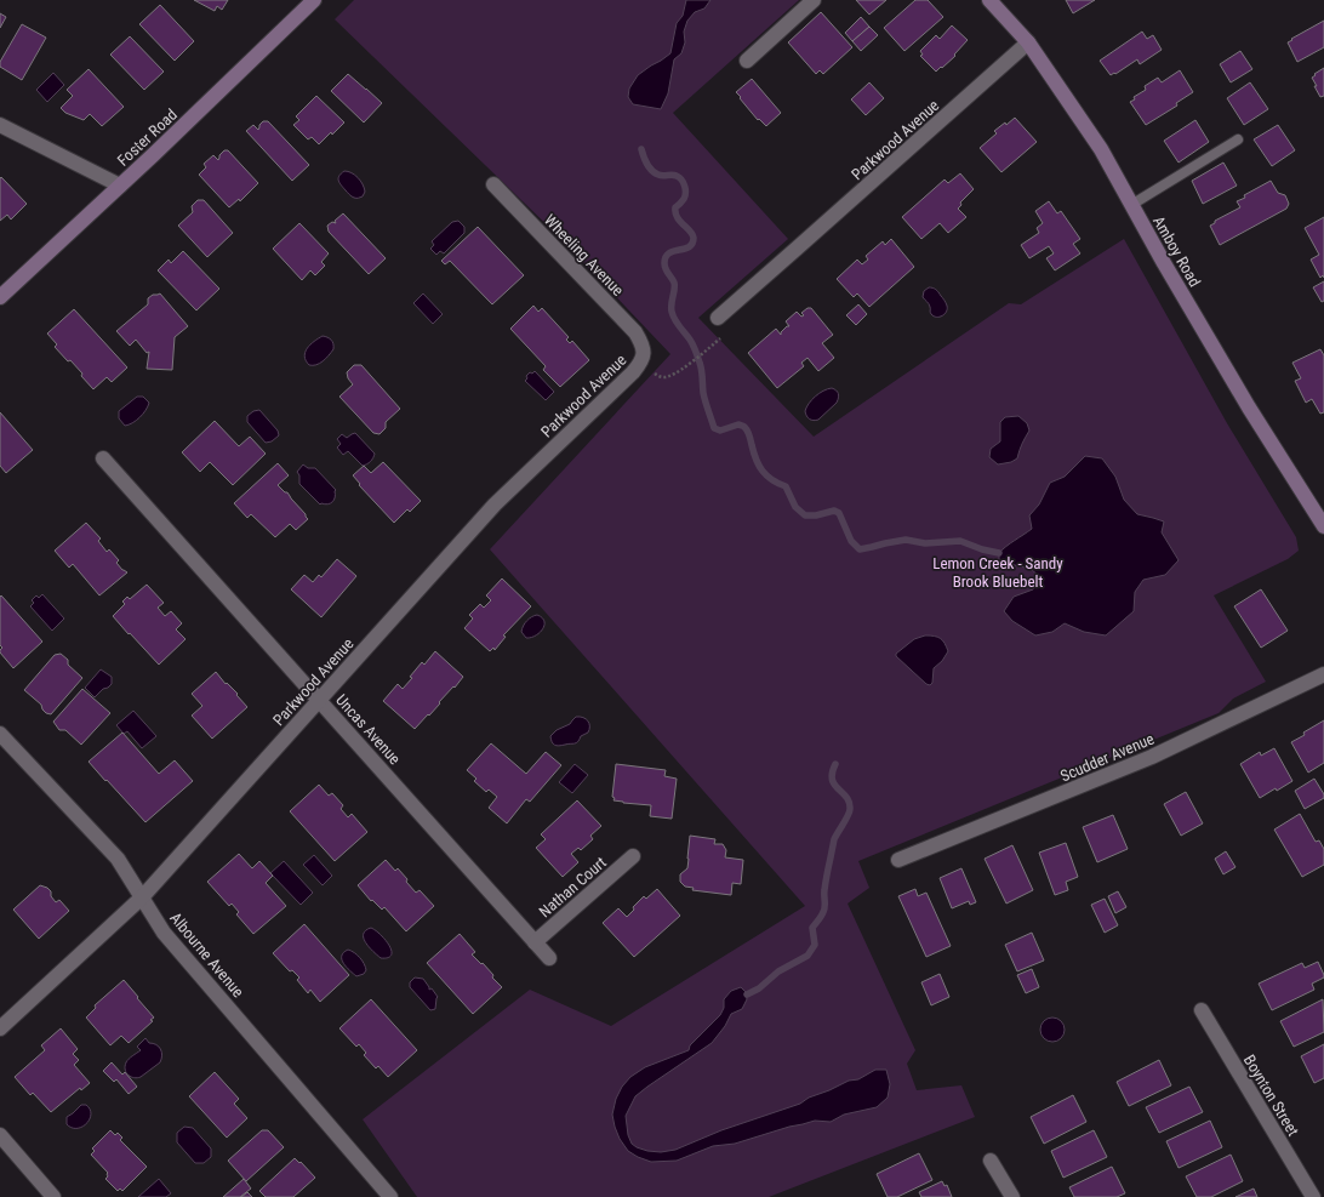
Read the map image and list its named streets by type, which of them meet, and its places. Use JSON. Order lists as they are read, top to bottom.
{
  "streets": {
    "main road": ["Foster Road", "Amboy Road"],
    "street": [
      "Parkwood Avenue",
      "Wheeling Avenue",
      "Uncas Avenue",
      "Scudder Avenue",
      "Nathan Court",
      "Albourne Avenue",
      "Boynton Street"
    ]
  },
  "crossings": [
    ["Parkwood Avenue", "Amboy Road"],
    ["Parkwood Avenue", "Wheeling Avenue"],
    ["Parkwood Avenue", "Uncas Avenue"],
    ["Parkwood Avenue", "Albourne Avenue"],
    ["Uncas Avenue", "Nathan Court"]
  ],
  "parks": ["Lemon Creek - Sandy Brook Bluebelt"]
}
